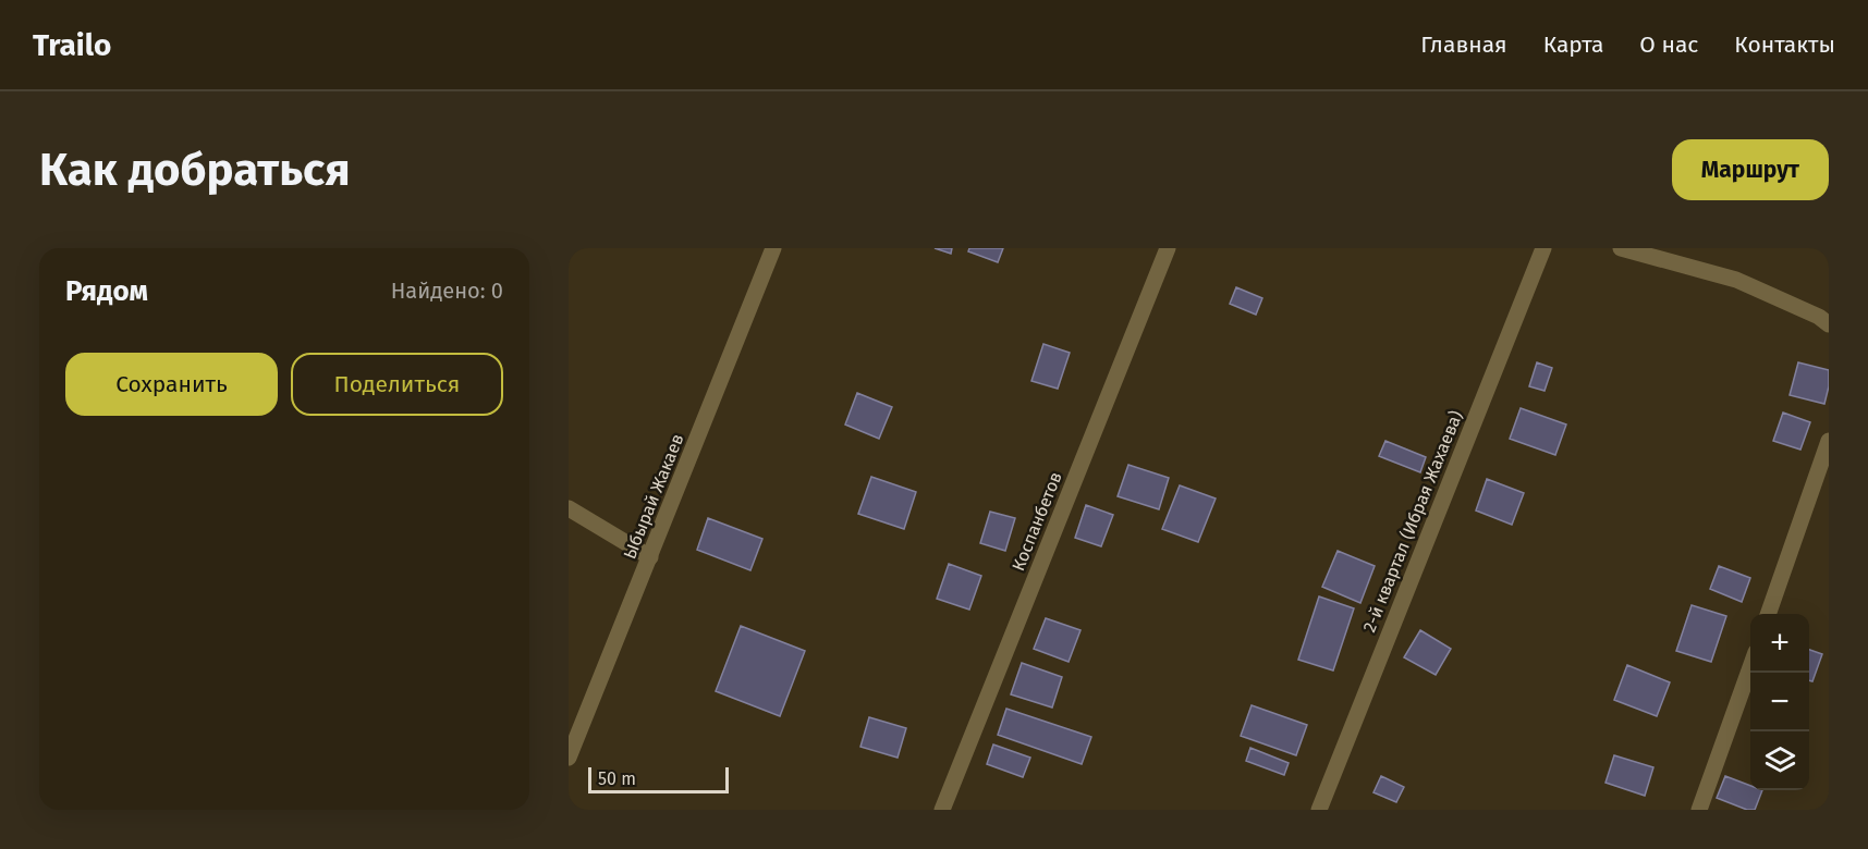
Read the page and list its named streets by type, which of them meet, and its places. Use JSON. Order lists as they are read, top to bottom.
{
  "streets": {
    "street": ["Ыбырай Жакаев", "Коспанбетов", "2-й квартал (Ибрая Жахаева)"]
  },
  "scale_bar": "50 m",
  "page": {
    "header": "Trailo",
    "nav": [
      "Главная",
      "Карта",
      "О нас",
      "Контакты"
    ],
    "buttons": [
      "Маршрут",
      ["Сохранить", "Поделиться"]
    ],
    "title": "Как добраться",
    "heading": ["Рядом", "Найдено: 0"],
    "map_buttons": ["+", "−"],
    "scale": "50 m"
  }
}
